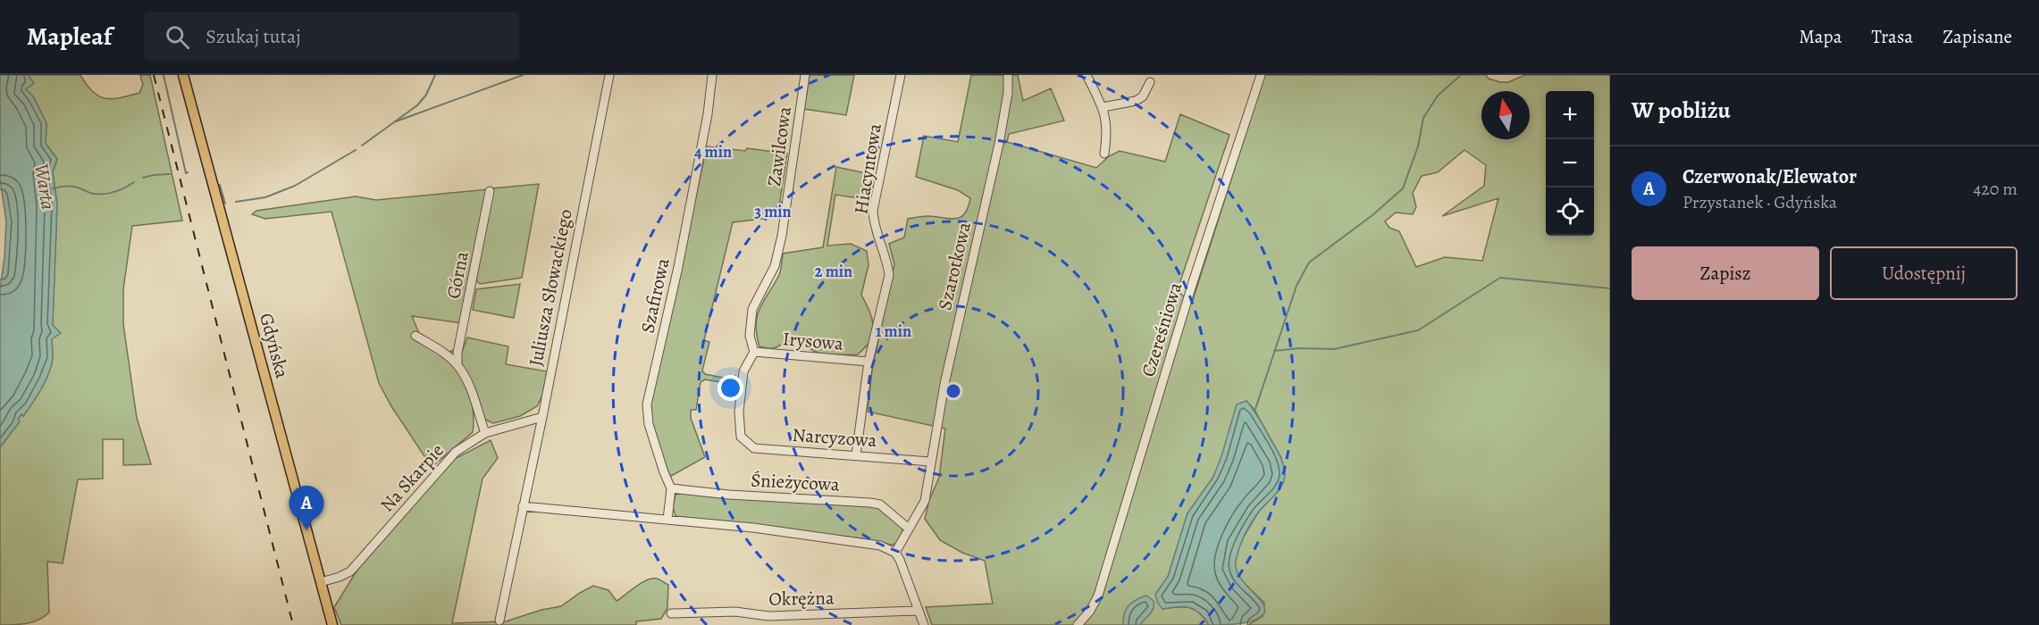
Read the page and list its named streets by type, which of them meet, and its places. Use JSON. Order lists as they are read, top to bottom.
{
  "streets": {
    "main road": ["Gdyńska"],
    "street": [
      "Zawilcowa",
      "Hiacyntowa",
      "Szarotkowa",
      "Górna",
      "Juliusza Słowackiego",
      "Szafirowa",
      "Czereśniowa",
      "Irysowa",
      "Narcyzowa",
      "Na Skarpie",
      "Śnieżycowa",
      "Okrężna"
    ]
  },
  "crossings": [
    ["Zawilcowa", "Irysowa"],
    ["Zawilcowa", "Narcyzowa"],
    ["Hiacyntowa", "Irysowa"],
    ["Hiacyntowa", "Narcyzowa"],
    ["Szarotkowa", "Narcyzowa"],
    ["Szarotkowa", "Śnieżycowa"],
    ["Juliusza Słowackiego", "Na Skarpie"],
    ["Szafirowa", "Śnieżycowa"],
    ["Irysowa", "Narcyzowa"],
    ["Gdyńska", "Na Skarpie"]
  ],
  "water": ["Warta"],
  "north": "top",
  "page": {
    "header": "Mapleaf",
    "search": "Szukaj tutaj",
    "nav": ["Mapa", "Trasa", "Zapisane"],
    "heading": "W pobliżu",
    "map_buttons": ["+", "−"],
    "list": [
      {
        "mark": "A",
        "name": "Czerwonak/Elewator",
        "note": "Przystanek · Gdyńska",
        "value": "420 m"
      }
    ],
    "buttons": ["Zapisz", "Udostępnij"],
    "pins": "A"
  },
  "rings": [
    "4 min",
    "3 min",
    "2 min",
    "1 min"
  ]
}
